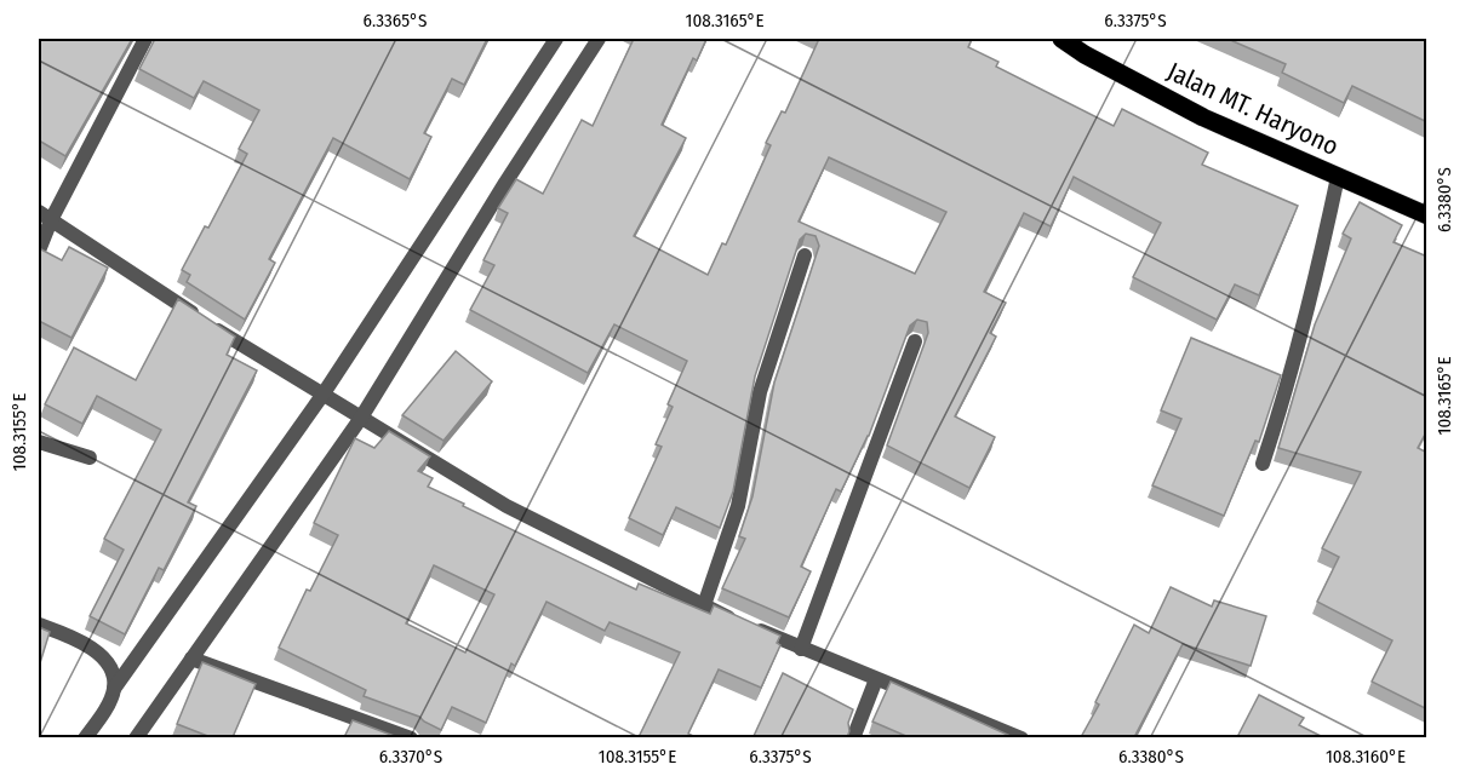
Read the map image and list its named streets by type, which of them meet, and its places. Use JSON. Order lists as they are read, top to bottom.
{
  "streets": {
    "main road": ["Jalan MT. Haryono"]
  },
  "coordinates": [
    "6.3365°S",
    "108.3165°E",
    "6.3375°S",
    "6.3380°S",
    "108.3155°E",
    "6.3370°S",
    "108.3160°E"
  ]
}
